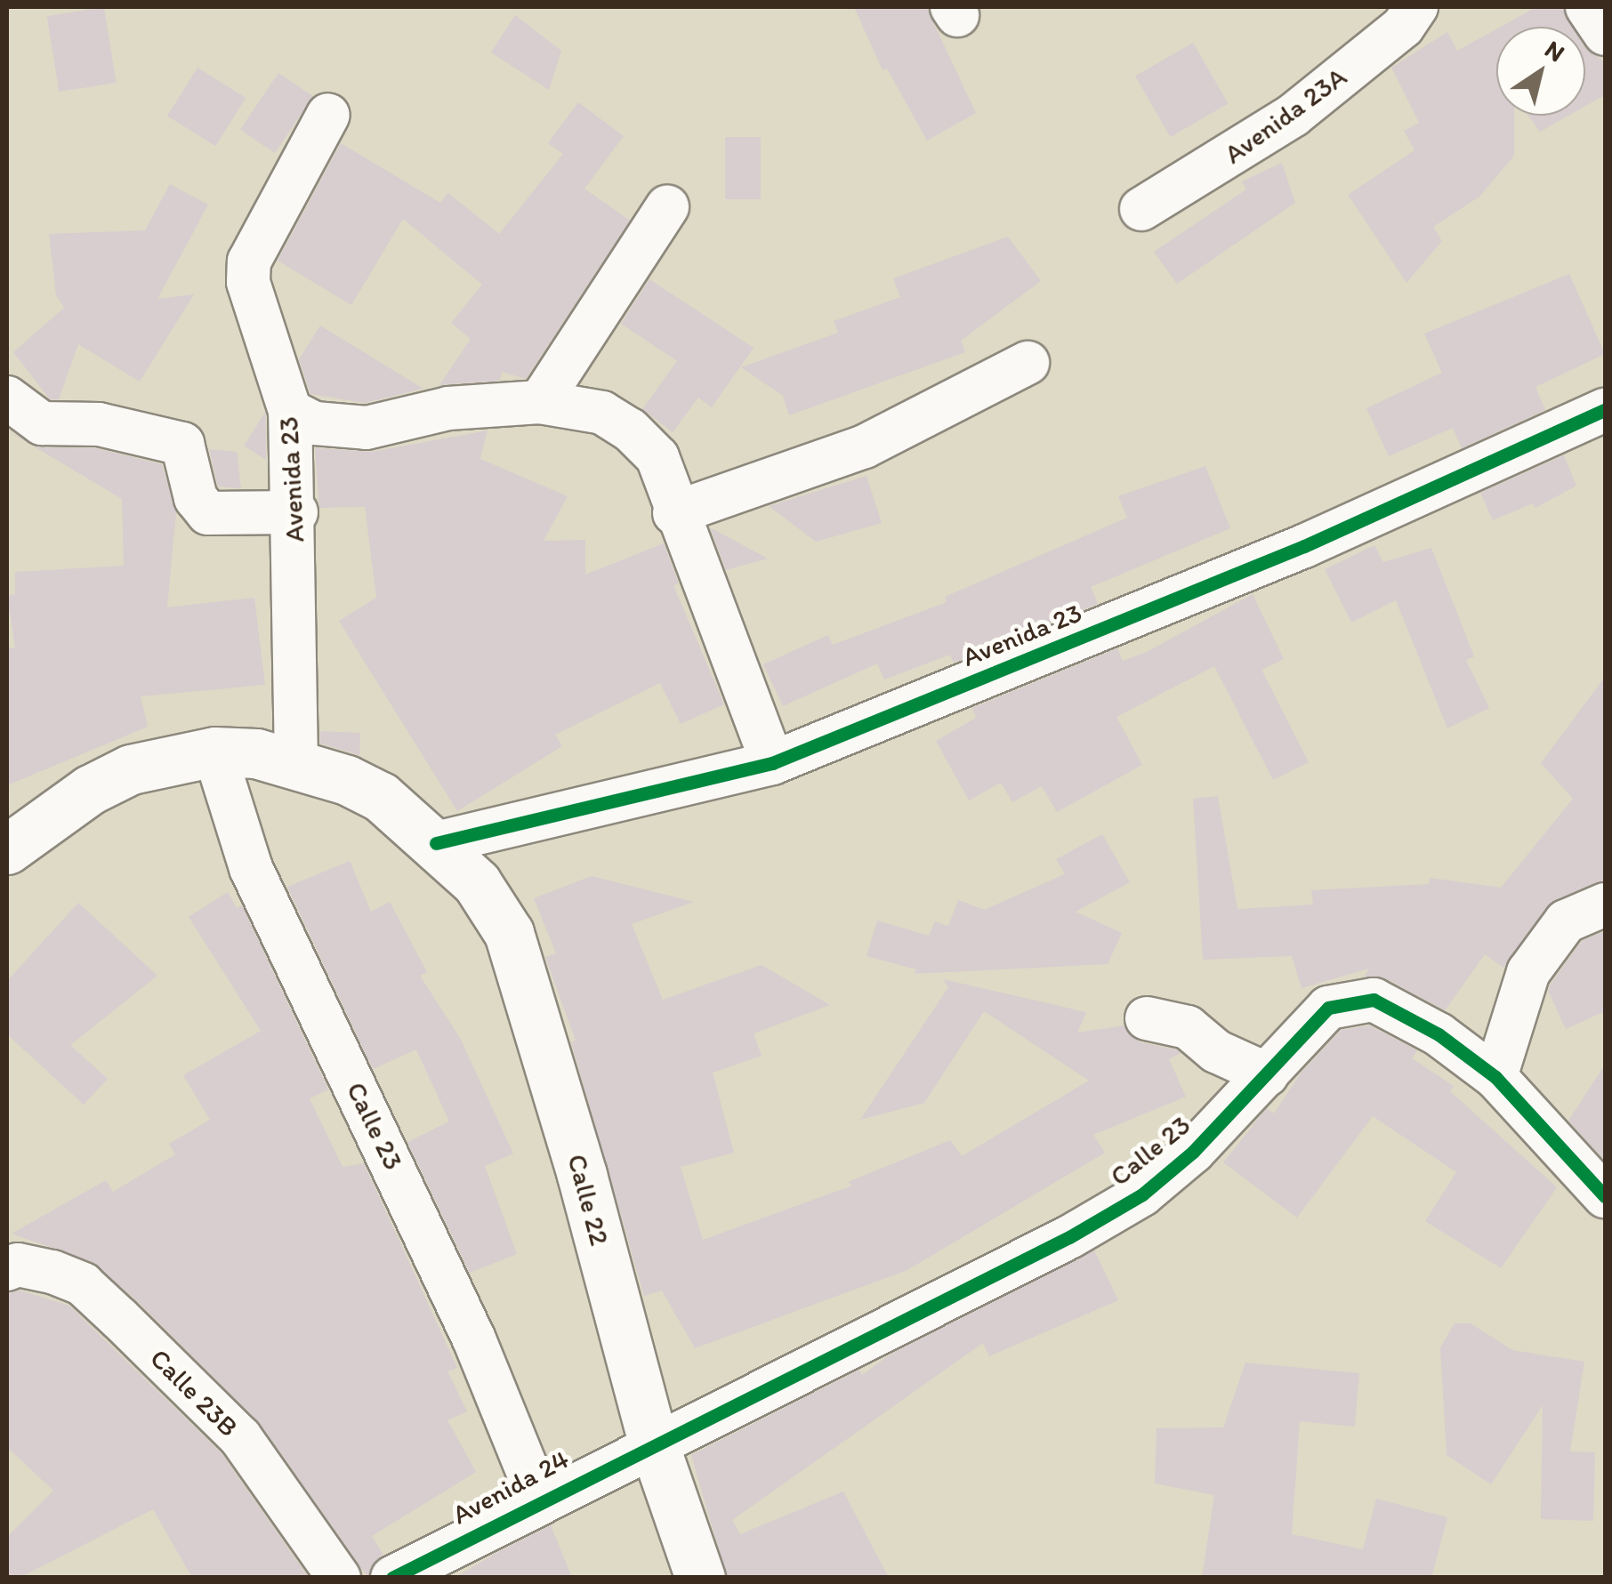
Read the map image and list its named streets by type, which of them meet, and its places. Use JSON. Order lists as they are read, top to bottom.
{
  "streets": {
    "main road": ["Calle 22"],
    "street": [
      "Avenida 23A",
      "Avenida 23",
      "Calle 23",
      "Calle 23B",
      "Avenida 24"
    ]
  },
  "crossings": [
    ["Avenida 23", "Calle 22"],
    ["Calle 23", "Calle 22"],
    ["Calle 23", "Avenida 24"],
    ["Calle 22", "Avenida 24"]
  ],
  "north": "top right"
}
